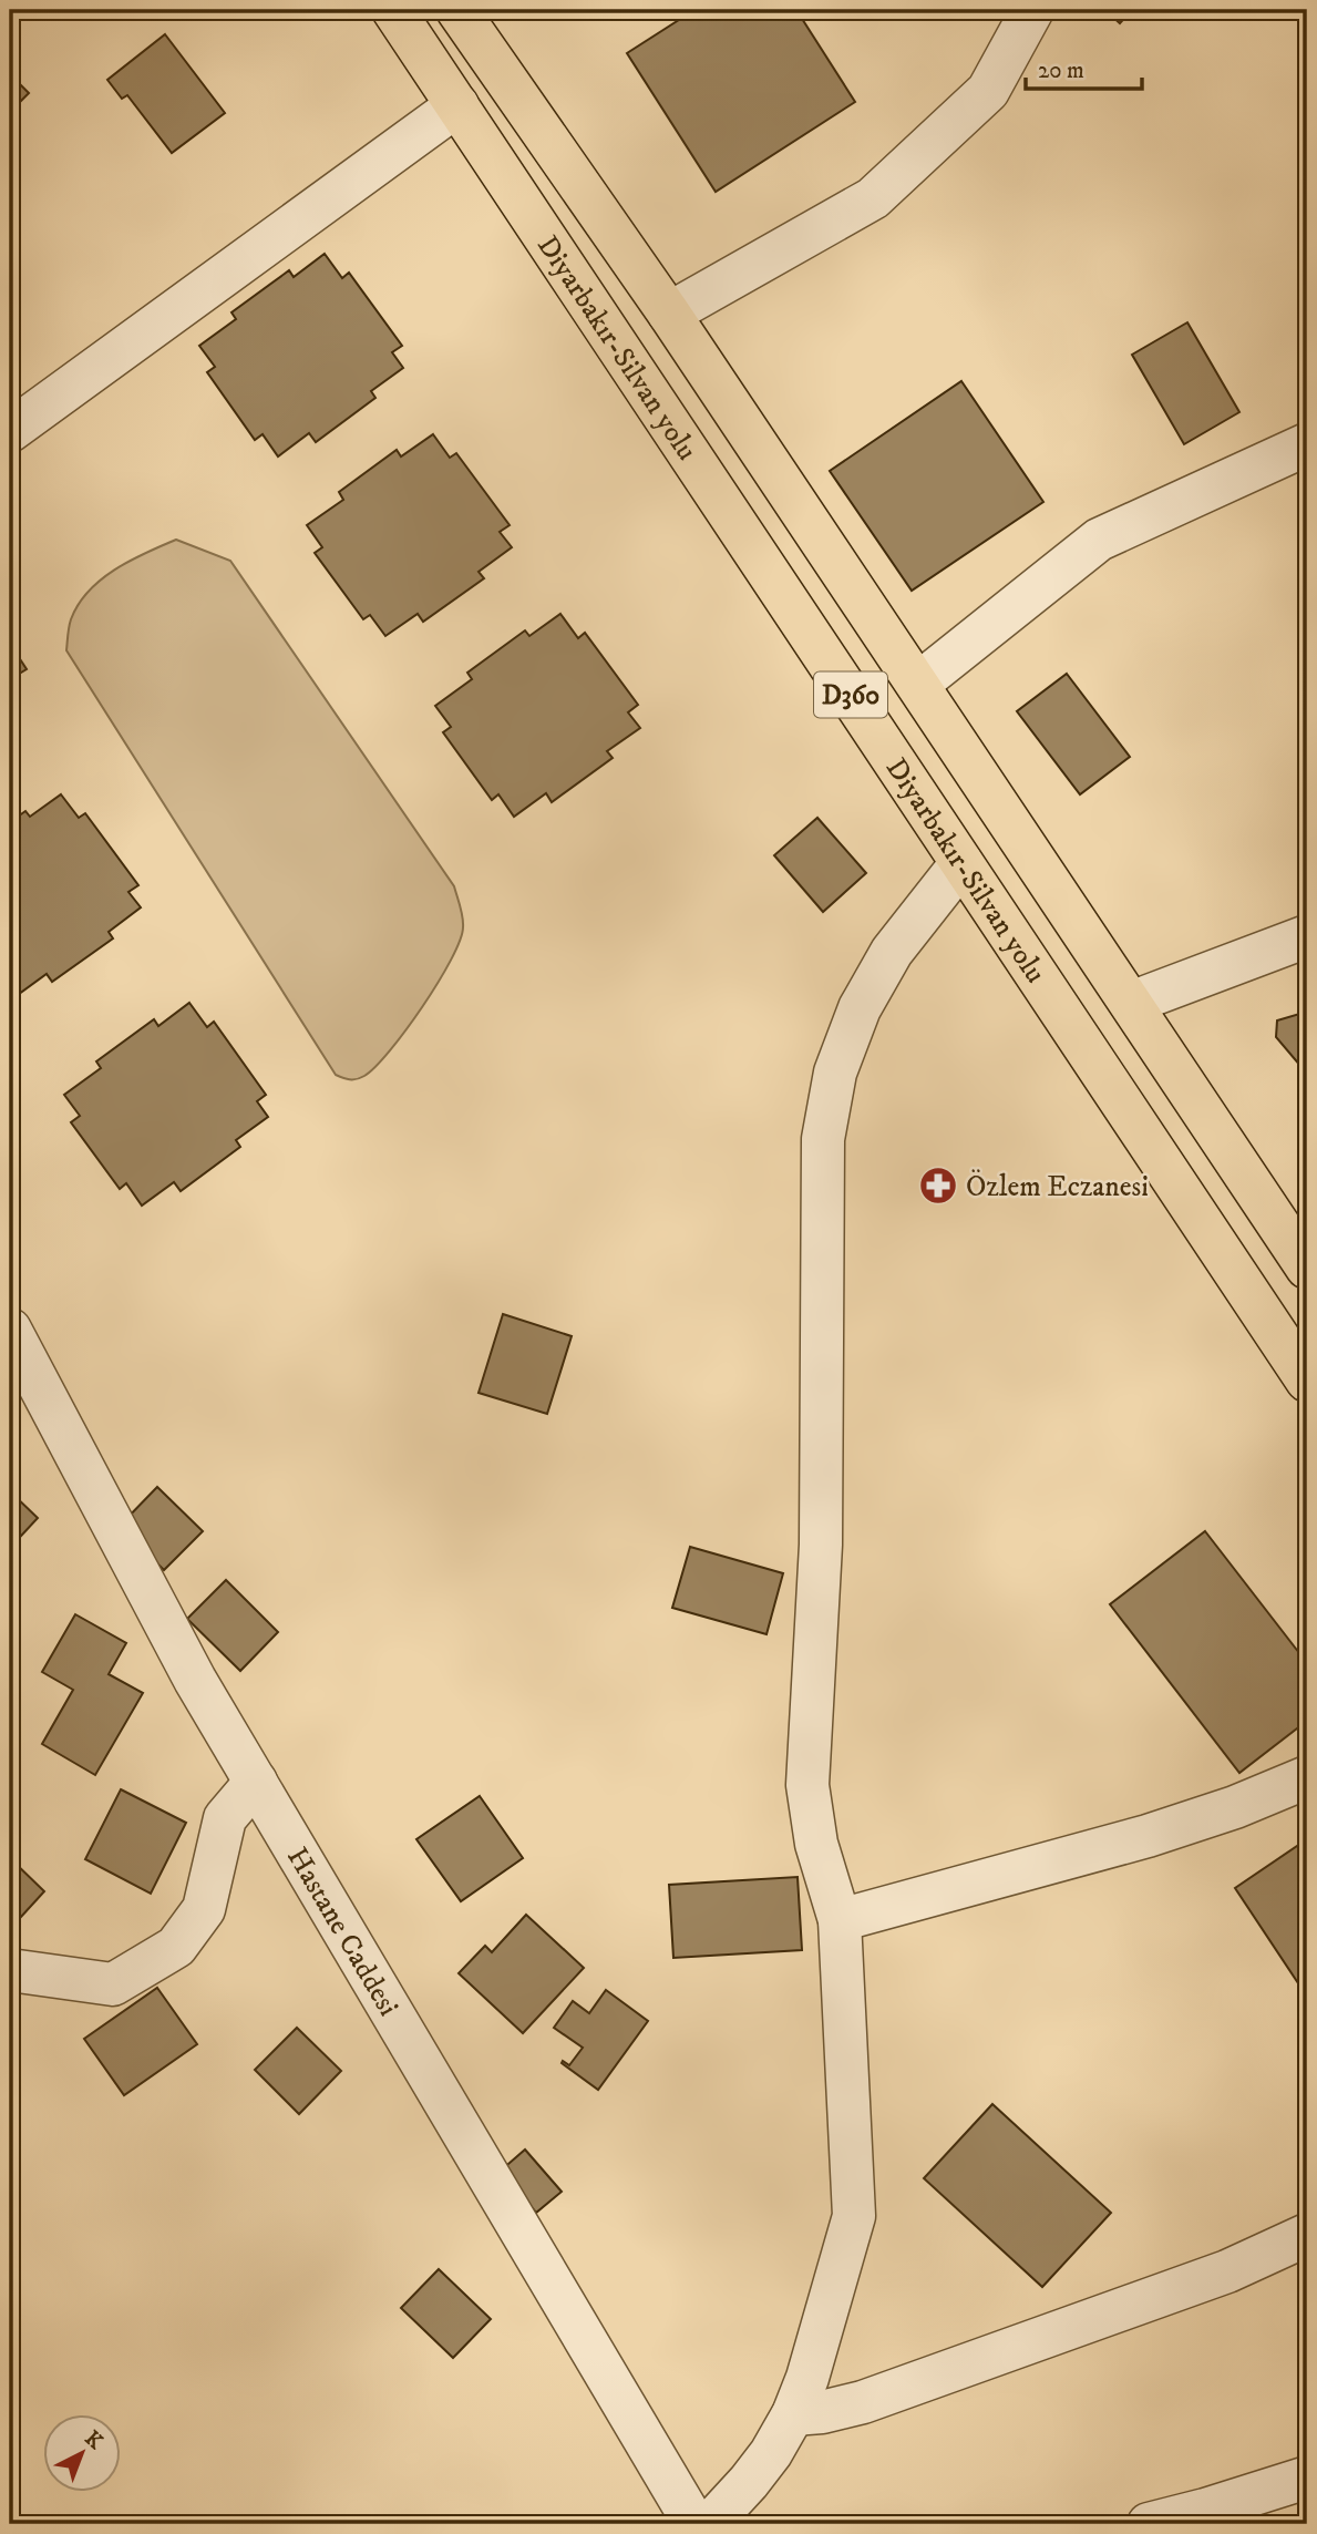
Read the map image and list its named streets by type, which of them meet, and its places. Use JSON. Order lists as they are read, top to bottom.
{
  "streets": {
    "highway": ["Diyarbakır-Silvan yolu", "D360"],
    "street": ["Hastane Caddesi"]
  },
  "places": {
    "pharmacy": ["Özlem Eczanesi"]
  },
  "scale_bar": "20 m",
  "north": "top right"
}
